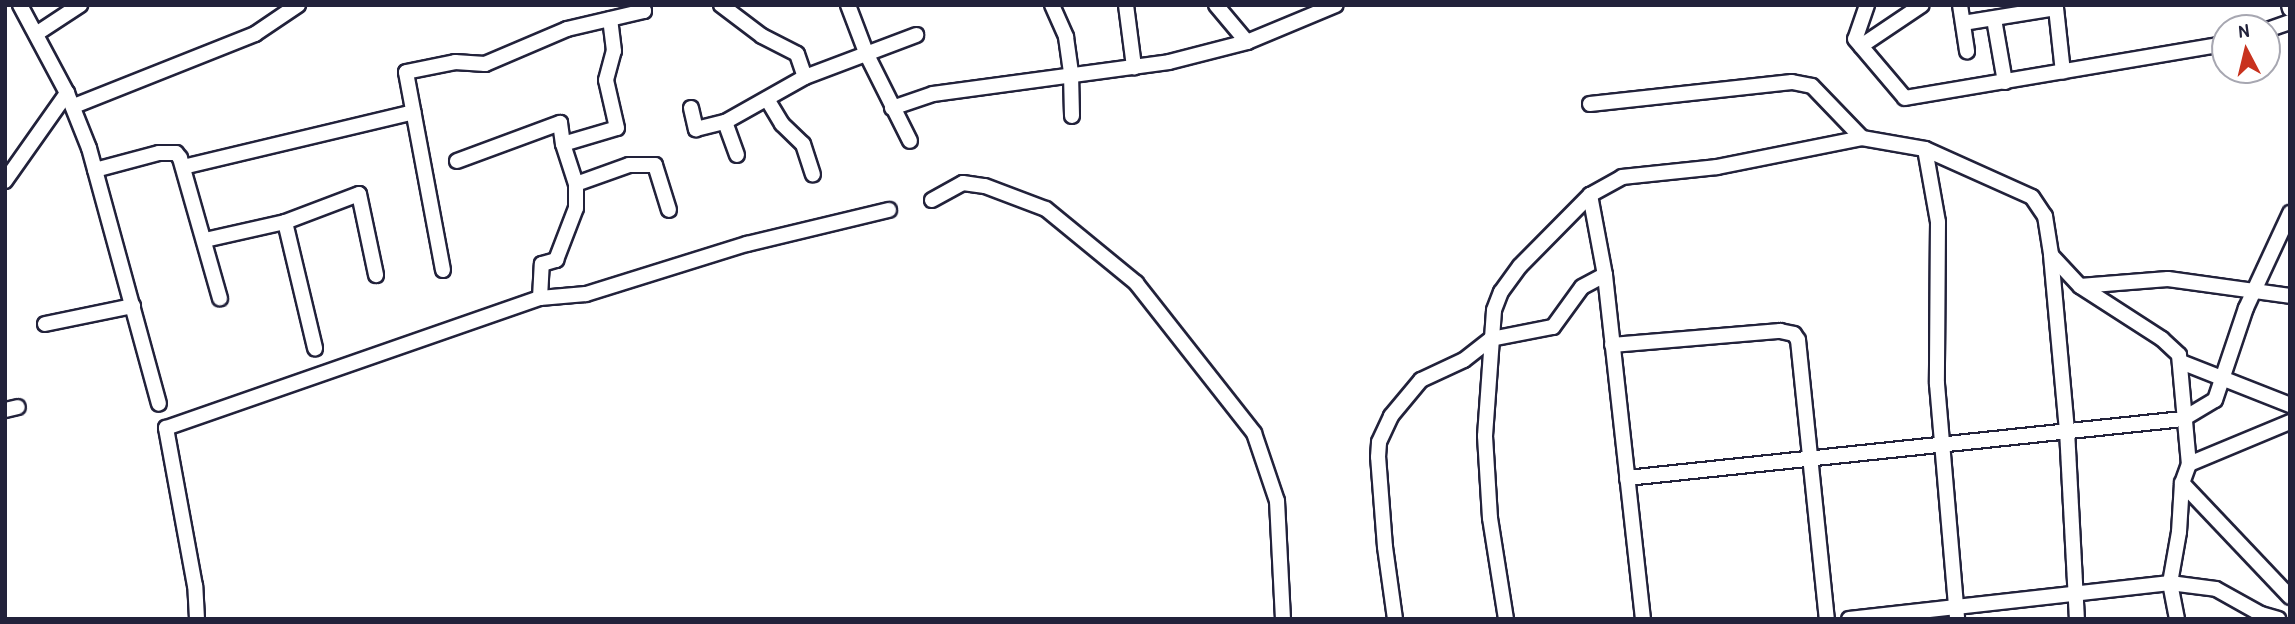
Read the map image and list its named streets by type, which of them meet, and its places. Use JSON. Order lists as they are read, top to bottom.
{
  "north": "top"
}
